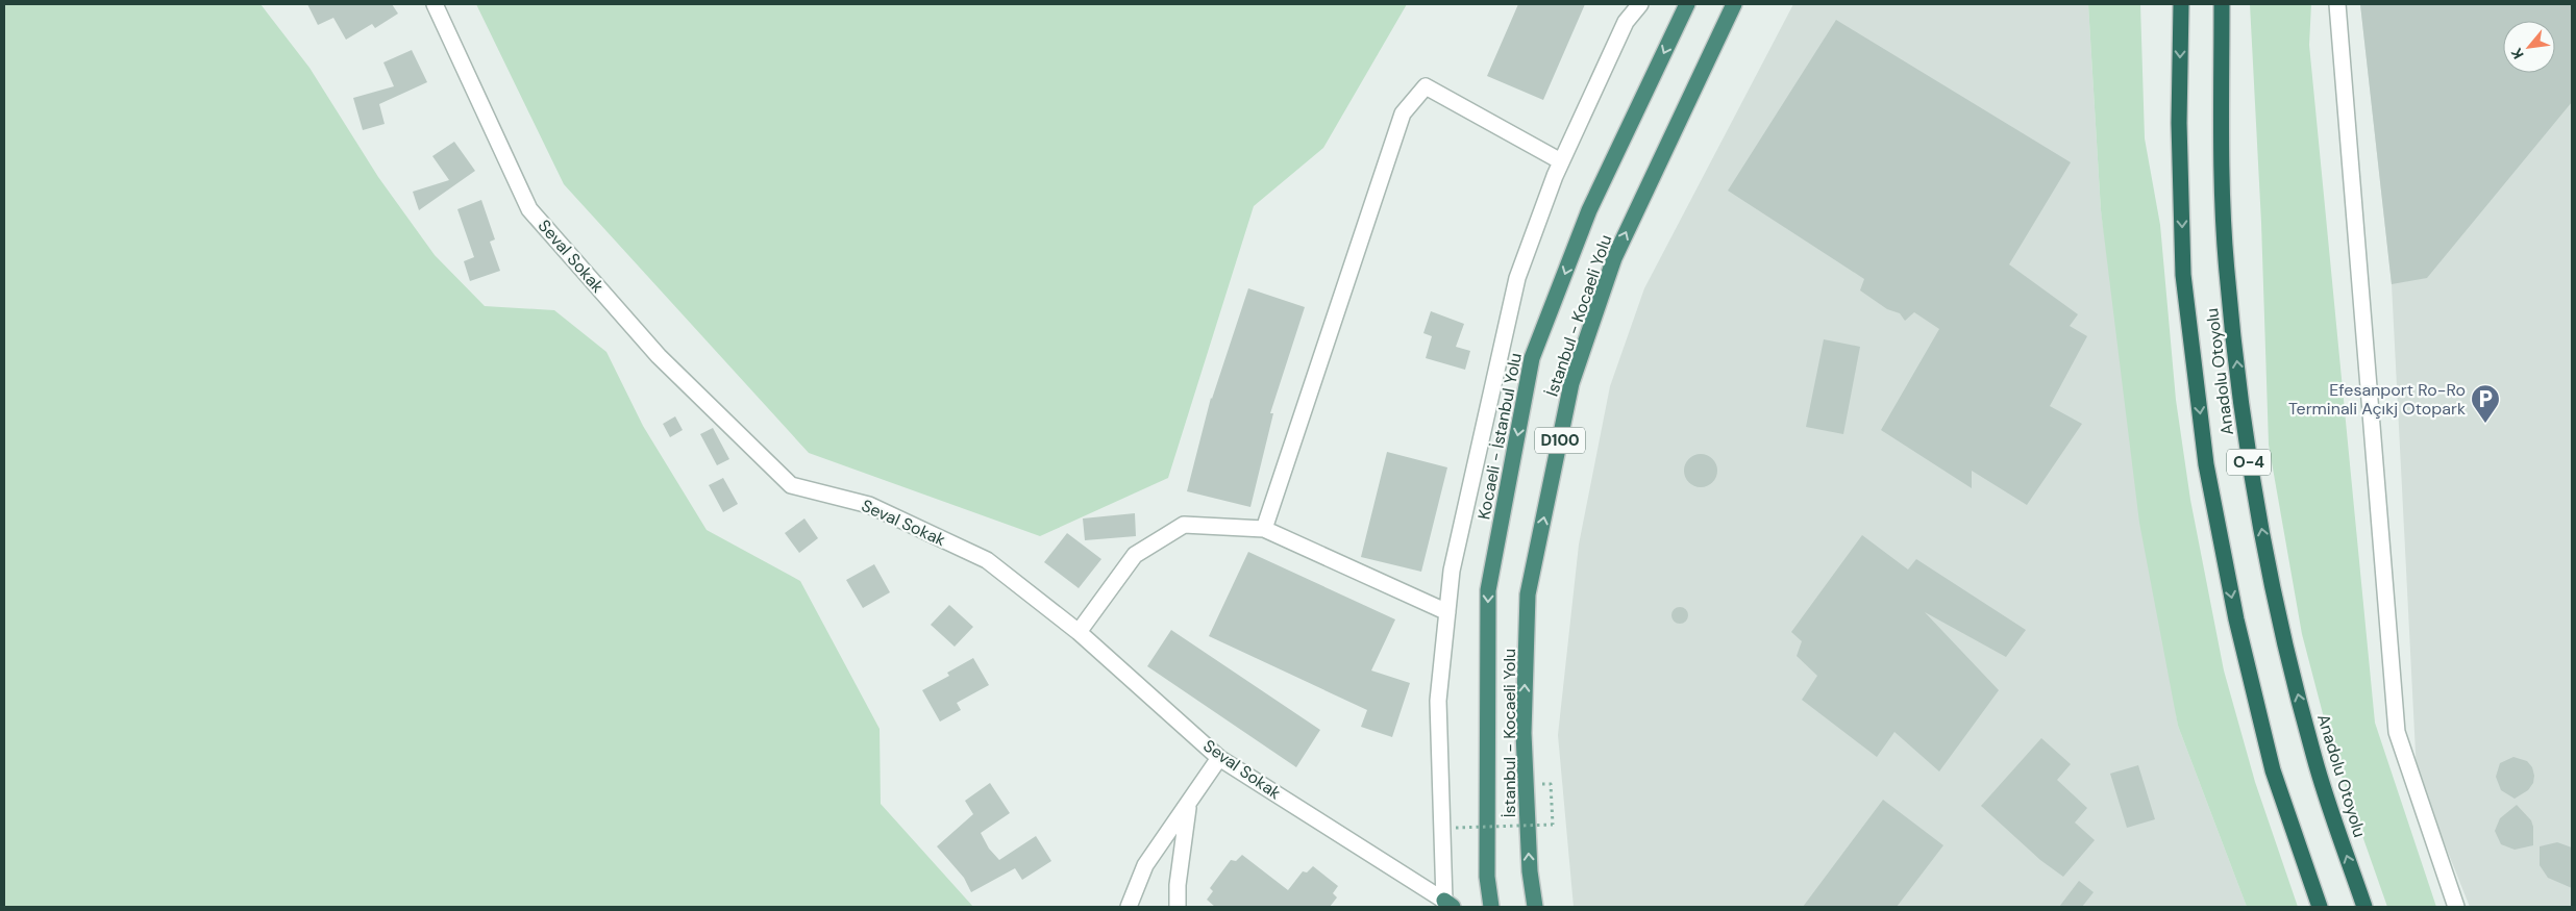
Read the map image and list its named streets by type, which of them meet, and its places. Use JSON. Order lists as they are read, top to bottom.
{
  "streets": {
    "highway": [
      "İstanbul - Kocaeli Yolu",
      "Anadolu Otoyolu",
      "Kocaeli - İstanbul Yolu",
      "D100",
      "O-4"
    ],
    "street": ["Seval Sokak"]
  },
  "one_way": ["İstanbul - Kocaeli Yolu", "Kocaeli - İstanbul Yolu"],
  "places": {
    "parking": ["Efesanport Ro-Ro Terminali Açıkj Otopark"]
  },
  "north": "bottom left"
}
